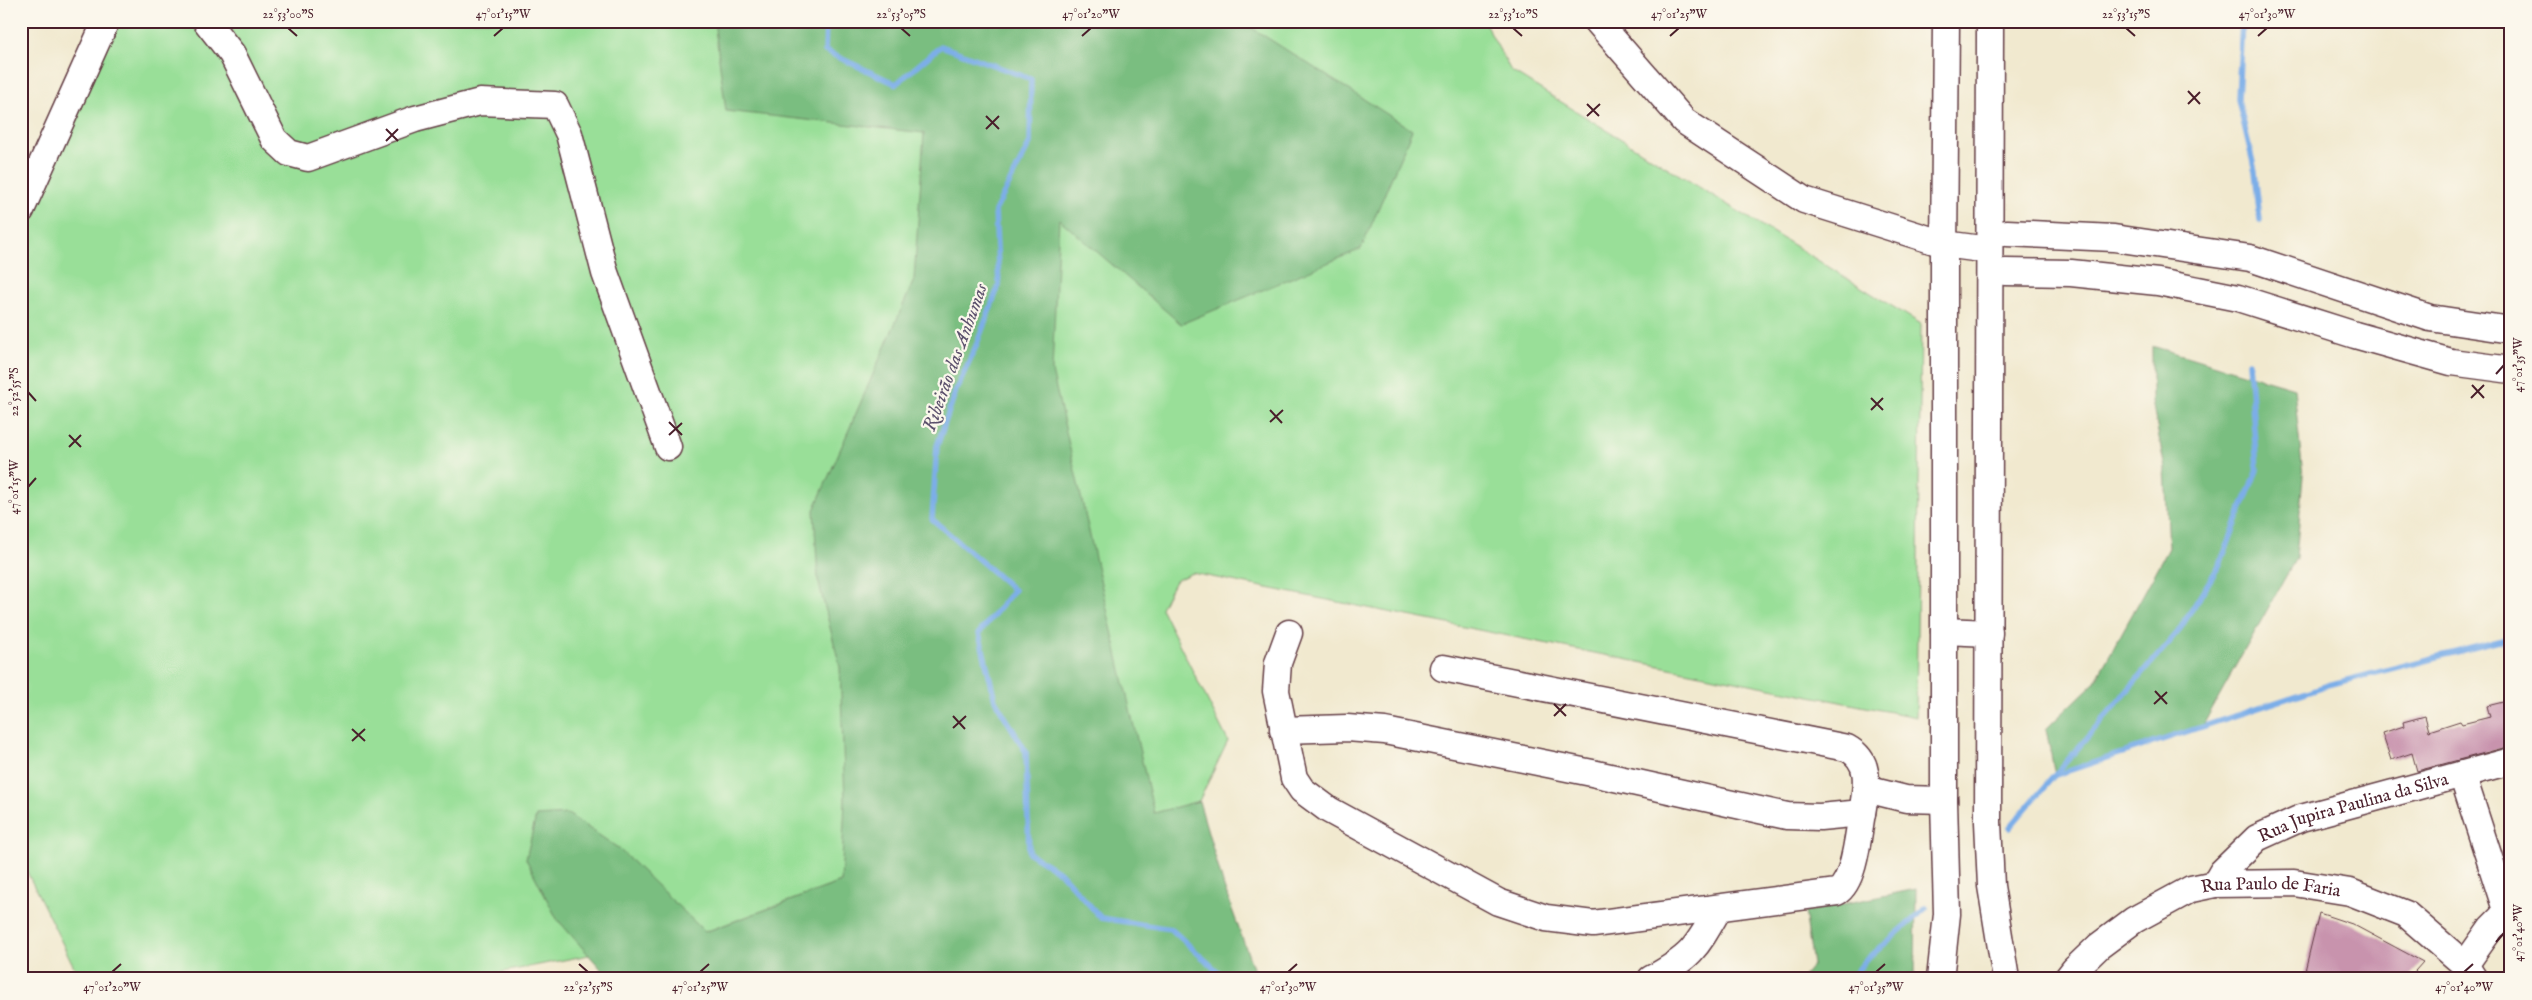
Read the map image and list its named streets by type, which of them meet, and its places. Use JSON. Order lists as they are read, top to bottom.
{
  "streets": {
    "street": ["Rua Jupira Paulina da Silva", "Rua Paulo de Faria"]
  },
  "crossings": [
    ["Rua Jupira Paulina da Silva", "Rua Paulo de Faria"]
  ],
  "water": ["Ribeirão das Anhumas"],
  "coordinates": [
    "22°53'00\"S",
    "47°01'15\"W",
    "22°53'05\"S",
    "47°01'20\"W",
    "22°53'10\"S",
    "47°01'25\"W",
    "22°53'15\"S",
    "47°01'30\"W",
    "47°01'35\"W",
    "22°52'55\"S",
    "47°01'40\"W"
  ]
}
